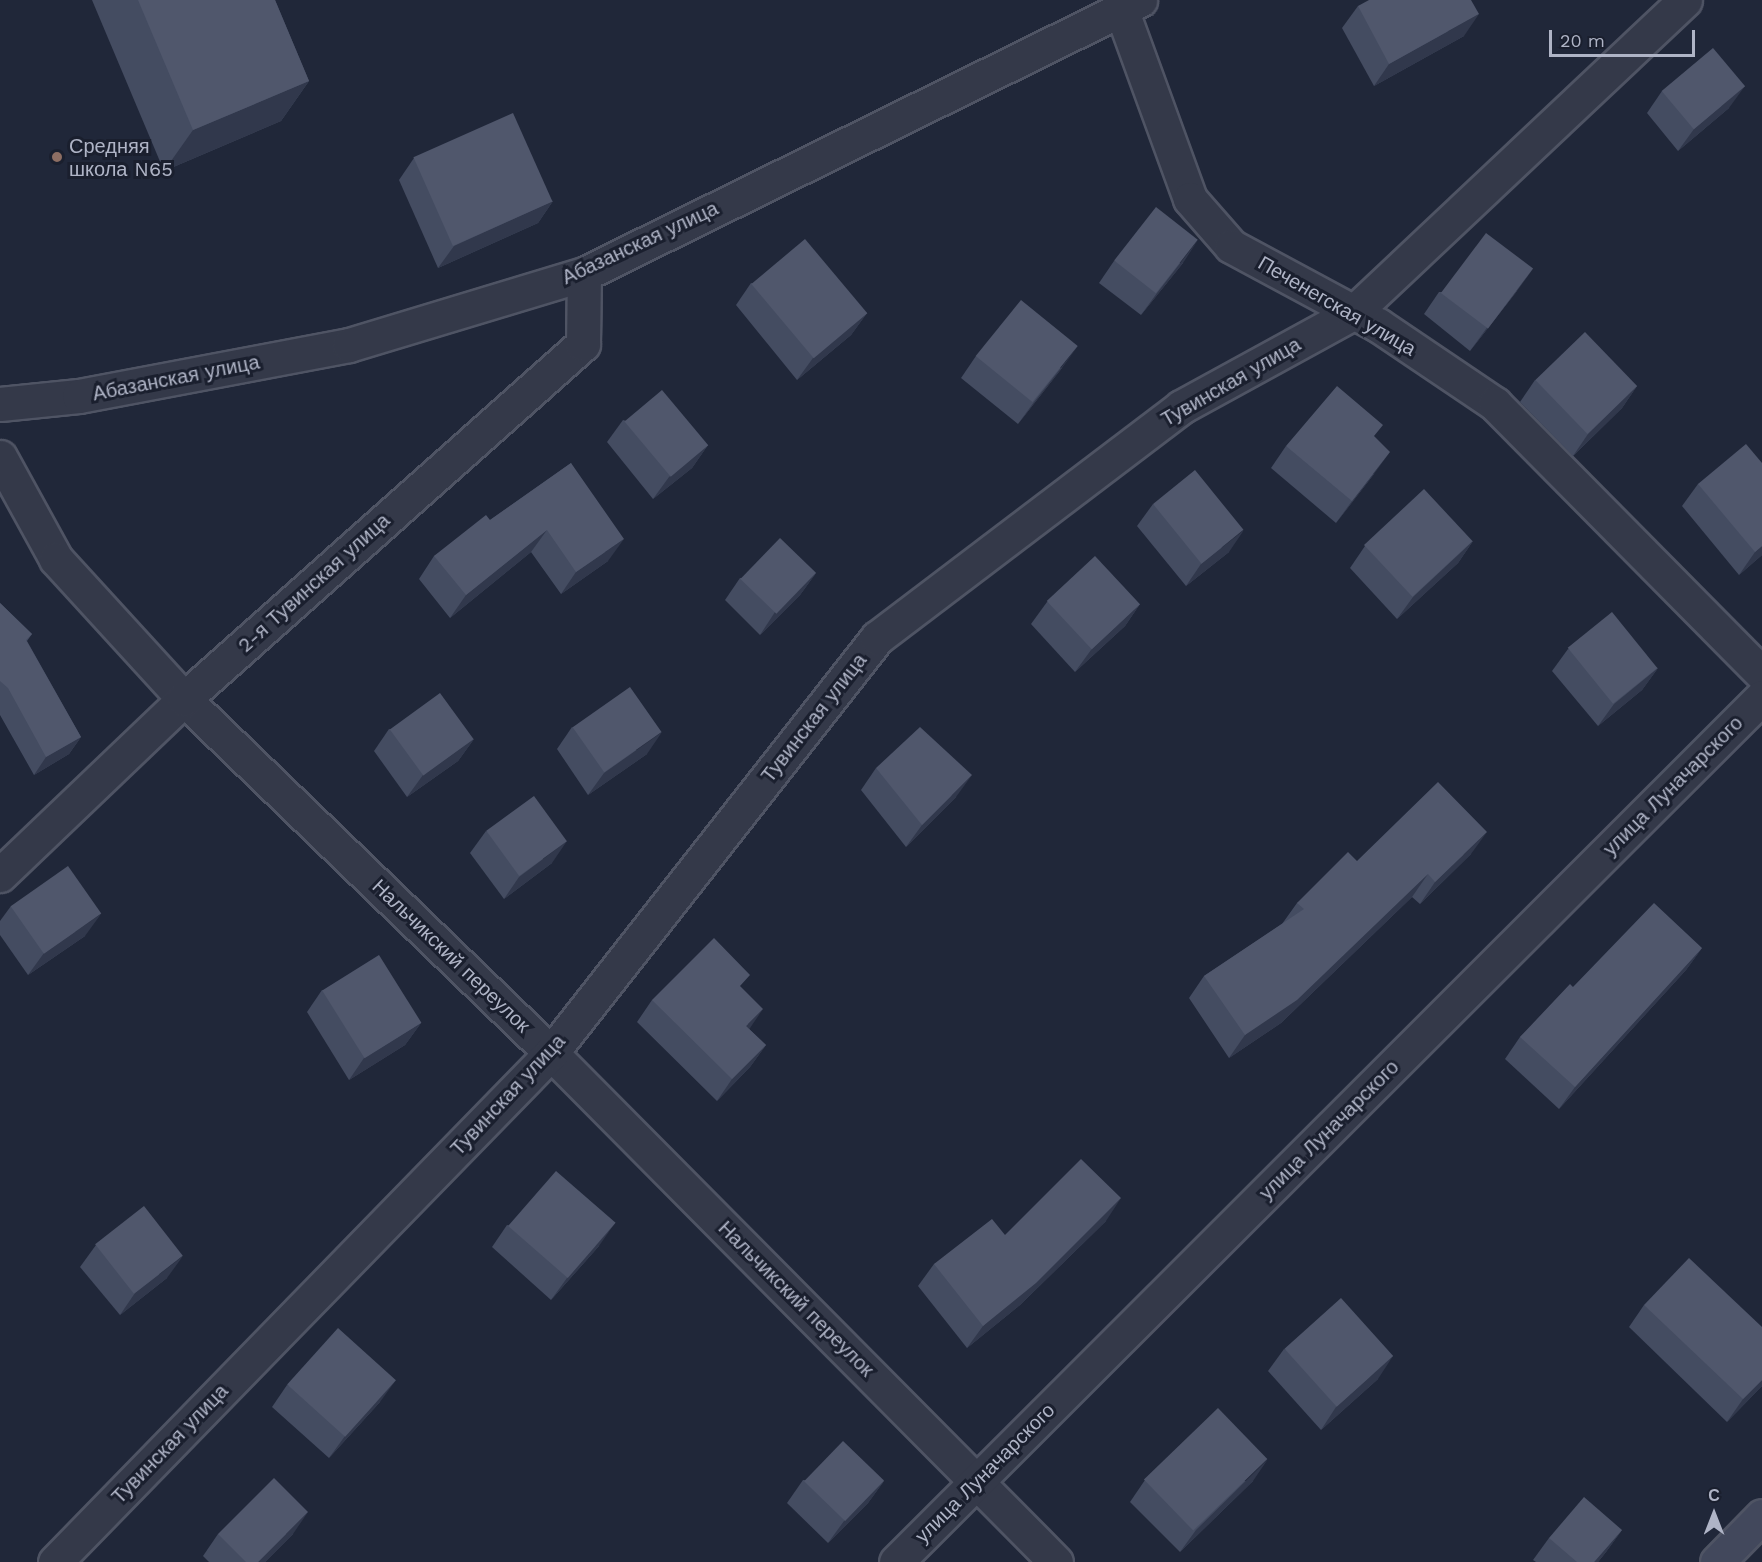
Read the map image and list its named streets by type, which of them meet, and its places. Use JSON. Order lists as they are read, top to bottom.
{
  "streets": {
    "street": [
      "Абазанская улица",
      "Печенегская улица",
      "Тувинская улица",
      "2-я Тувинская улица",
      "улица Луначарского",
      "Нальчикский переулок"
    ]
  },
  "crossings": [
    ["Абазанская улица", "Печенегская улица"],
    ["Абазанская улица", "2-я Тувинская улица"],
    ["Печенегская улица", "Тувинская улица"],
    ["Тувинская улица", "Нальчикский переулок"],
    ["2-я Тувинская улица", "Нальчикский переулок"],
    ["улица Луначарского", "Нальчикский переулок"]
  ],
  "places": ["Средняя школа N65"],
  "scale_bar": "20 m",
  "north": "top"
}
